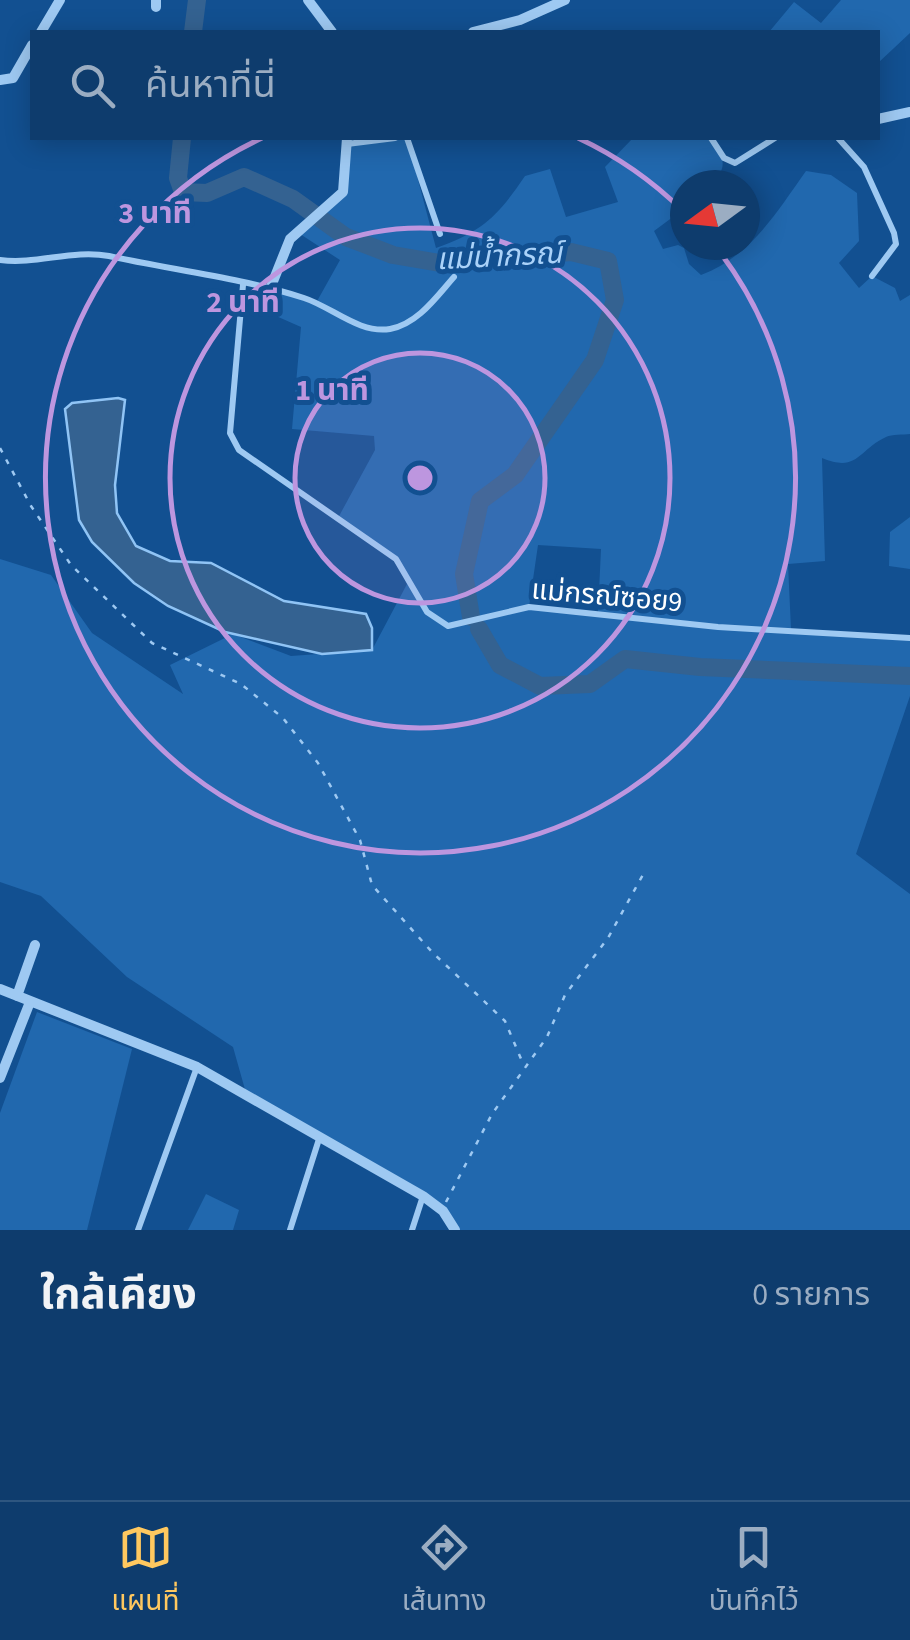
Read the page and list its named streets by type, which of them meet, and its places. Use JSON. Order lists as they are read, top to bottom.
{
  "streets": {
    "lane": ["แม่กรณ์ซอย9"]
  },
  "water": ["แม่น้ำกรณ์"],
  "north": "left",
  "page": {
    "search": "ค้นหาที่นี่",
    "heading": ["ใกล้เคียง", "0 รายการ"],
    "nav": ["แผนที่", "เส้นทาง", "บันทึกไว้"]
  },
  "rings": ["3 นาที", "2 นาที", "1 นาที"]
}
